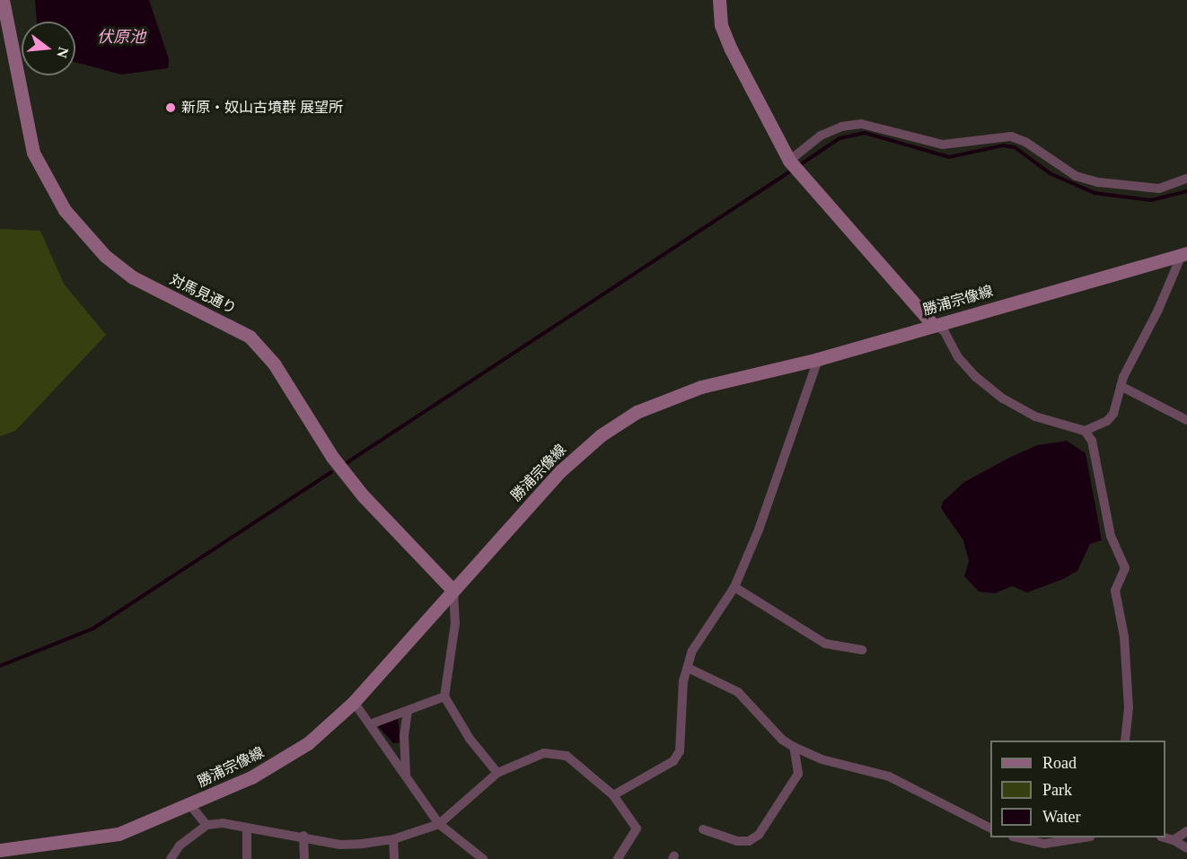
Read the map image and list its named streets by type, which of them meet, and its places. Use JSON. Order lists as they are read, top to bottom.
{
  "streets": {
    "main road": ["対馬見通り", "勝浦宗像線"]
  },
  "crossings": [
    ["対馬見通り", "勝浦宗像線"]
  ],
  "water": ["伏原池"],
  "places": ["新原・奴山古墳群 展望所"],
  "legend": ["Road", "Park", "Water"],
  "north": "right"
}
